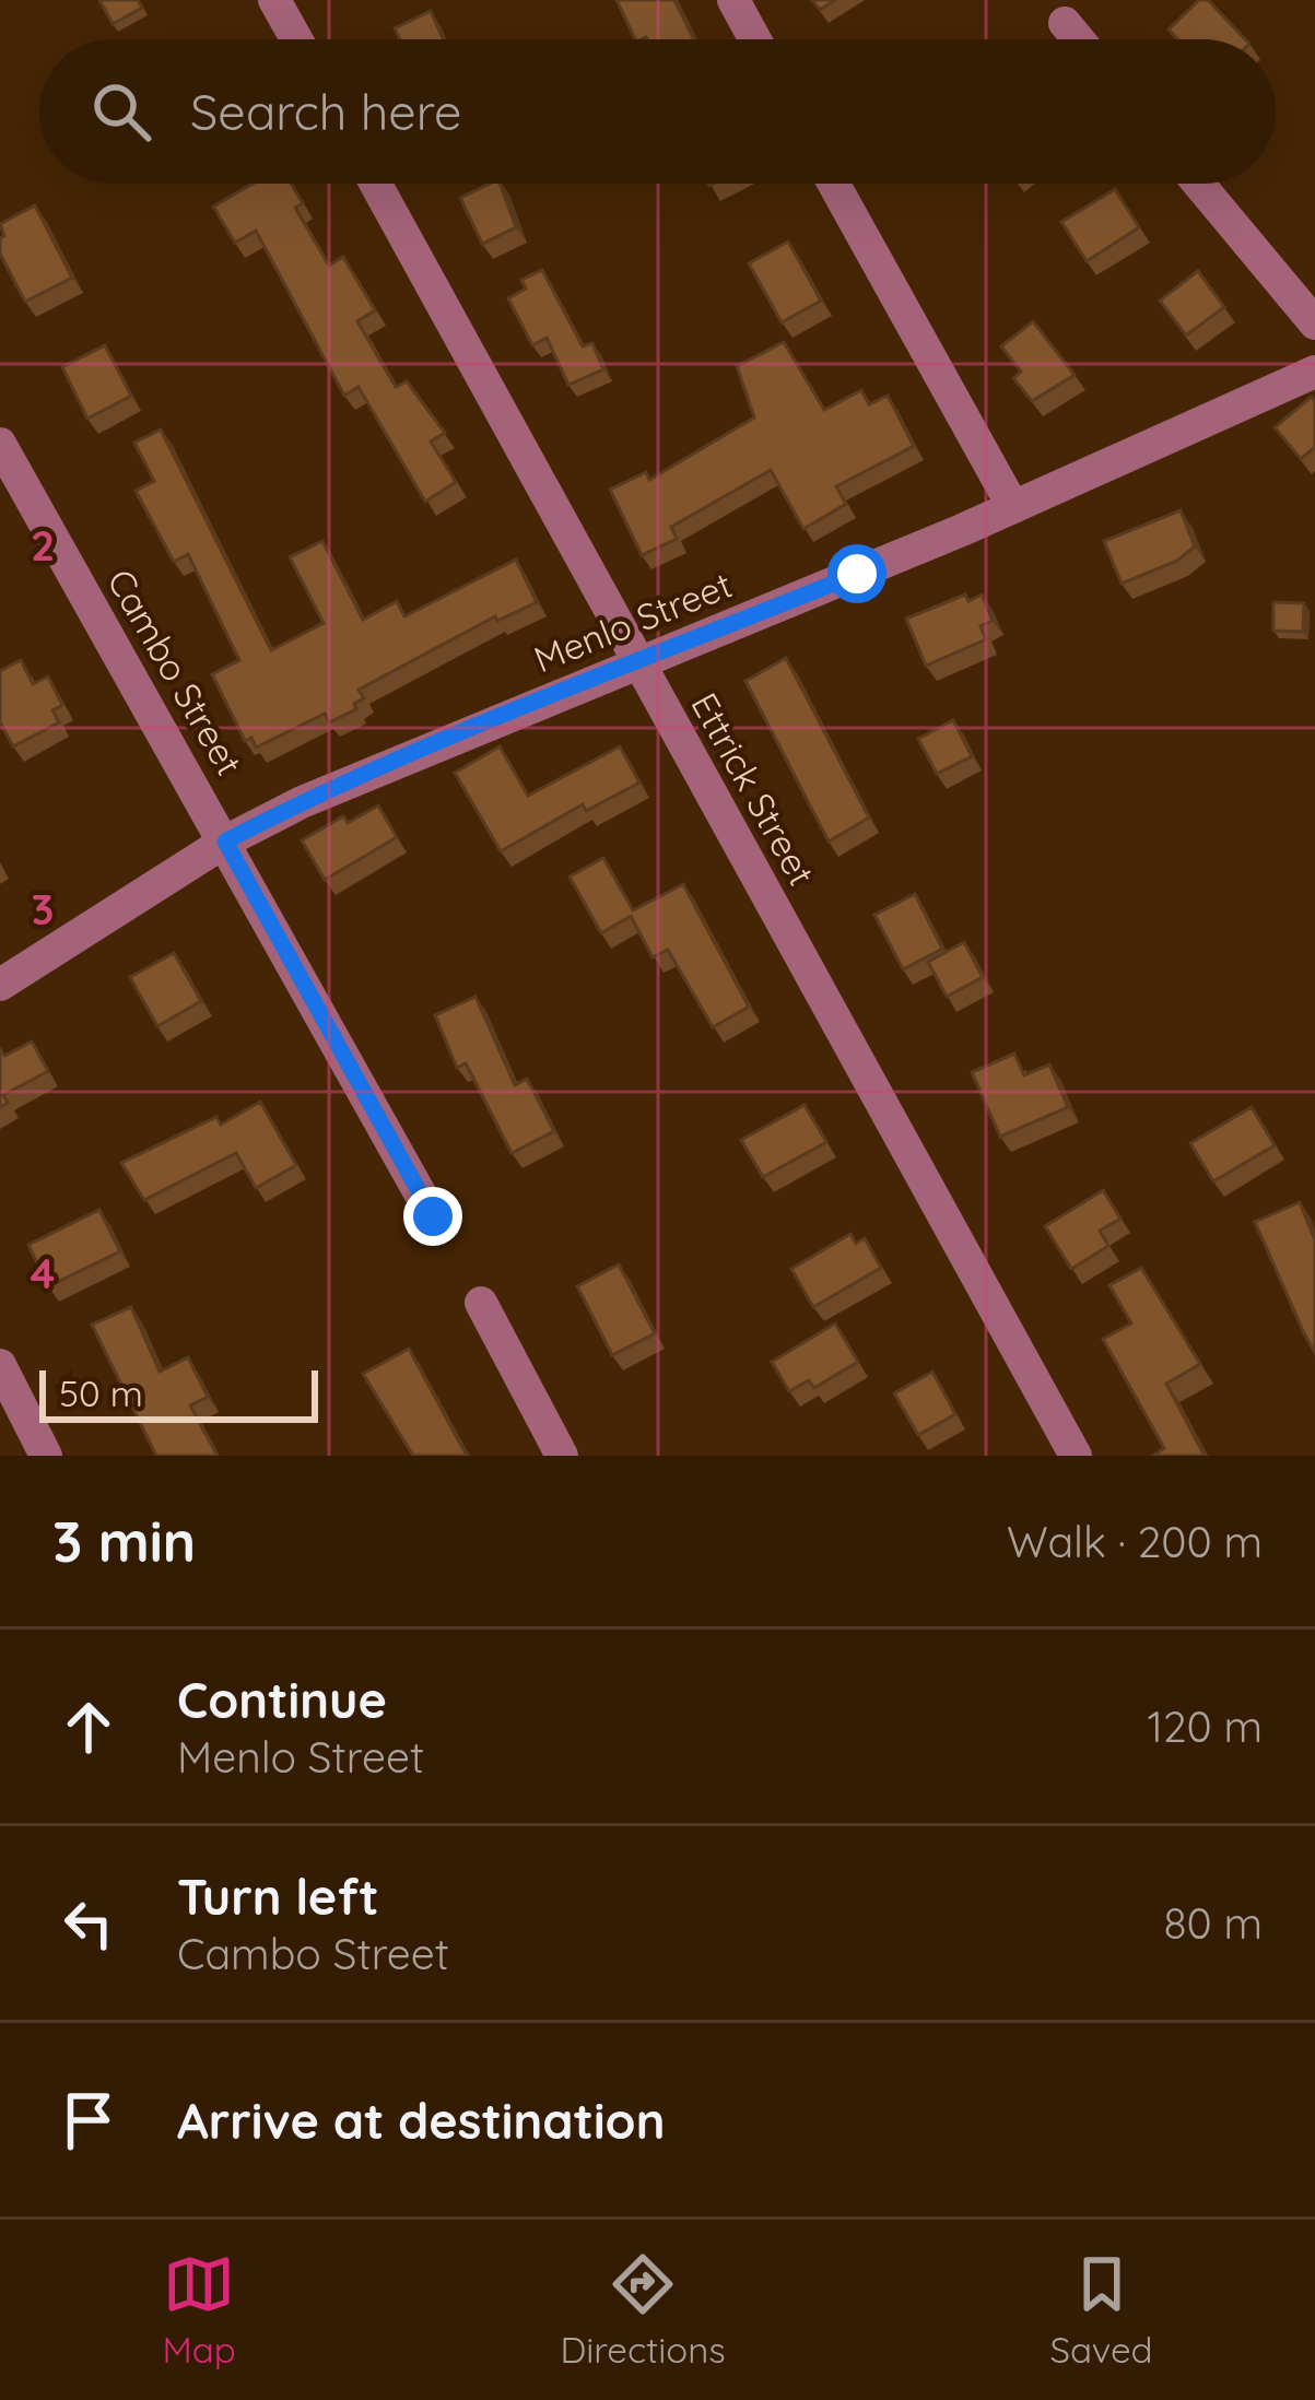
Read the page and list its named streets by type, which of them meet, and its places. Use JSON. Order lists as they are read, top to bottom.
{
  "streets": {
    "street": ["Menlo Street", "Cambo Street", "Ettrick Street"]
  },
  "crossings": [
    ["Menlo Street", "Cambo Street"],
    ["Menlo Street", "Ettrick Street"]
  ],
  "scale_bar": "50 m",
  "page": {
    "search": "Search here",
    "scale": "50 m",
    "heading": ["3 min", "Walk · 200 m"],
    "list": [
      ["Continue", "Menlo Street", "120 m"],
      ["Turn left", "Cambo Street", "80 m"],
      "Arrive at destination"
    ],
    "nav": ["Map", "Directions", "Saved"]
  },
  "grid": {
    "rows": ["2", "3", "4"]
  }
}
